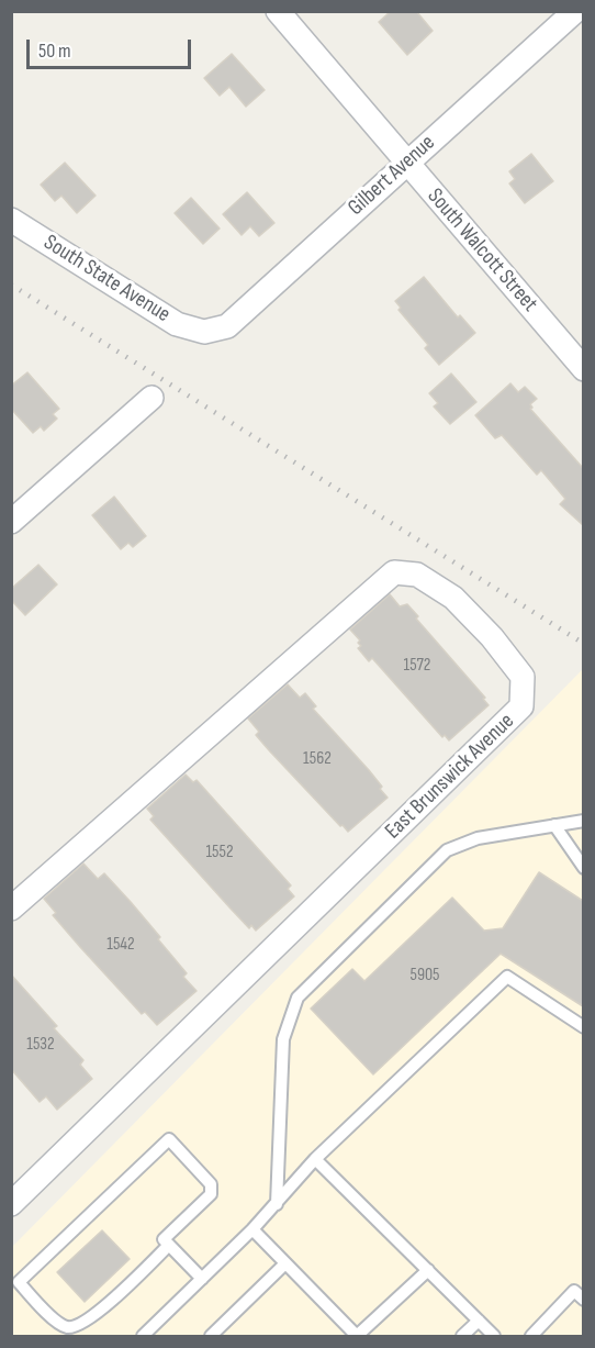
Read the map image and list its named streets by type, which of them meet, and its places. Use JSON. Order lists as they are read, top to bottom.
{
  "streets": {
    "street": [
      "Gilbert Avenue",
      "South Walcott Street",
      "South State Avenue",
      "East Brunswick Avenue"
    ]
  },
  "crossings": [
    ["Gilbert Avenue", "South Walcott Street"],
    ["Gilbert Avenue", "South State Avenue"]
  ],
  "house_numbers": [
    "1572",
    "1562",
    "1552",
    "1542",
    "5905",
    "1532"
  ],
  "scale_bar": "50 m"
}
